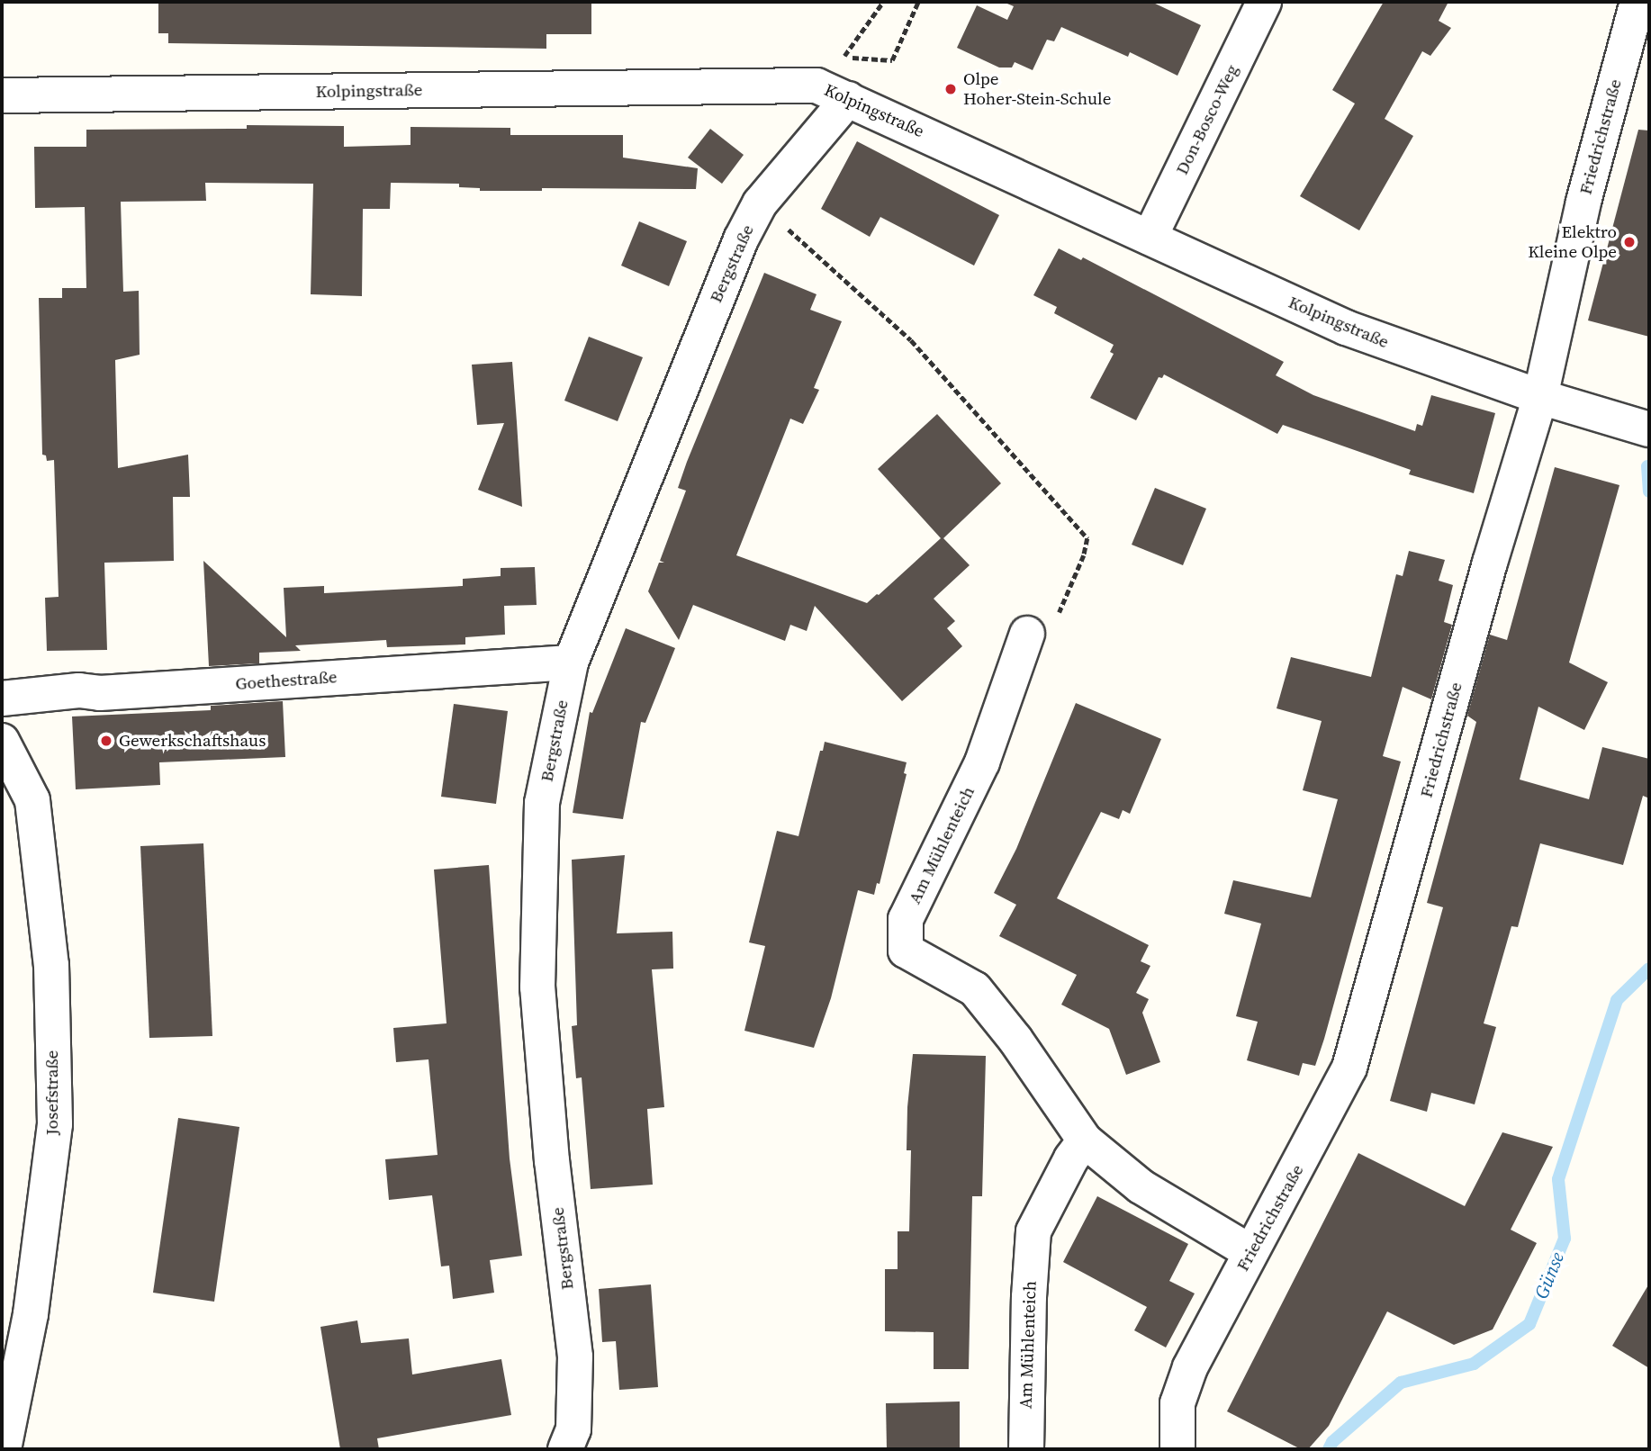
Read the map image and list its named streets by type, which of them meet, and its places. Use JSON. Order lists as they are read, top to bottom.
{
  "streets": {
    "street": [
      "Kolpingstraße",
      "Don-Bosco-Weg",
      "Friedrichstraße",
      "Bergstraße",
      "Goethestraße",
      "Am Mühlenteich",
      "Josefstraße"
    ]
  },
  "crossings": [
    ["Kolpingstraße", "Don-Bosco-Weg"],
    ["Kolpingstraße", "Friedrichstraße"],
    ["Kolpingstraße", "Bergstraße"],
    ["Friedrichstraße", "Am Mühlenteich"],
    ["Bergstraße", "Goethestraße"]
  ],
  "water": ["Günse"],
  "places": ["Olpe Hoher-Stein-Schule", "Elektro Kleine Olpe", "Gewerkschaftshaus"]
}
